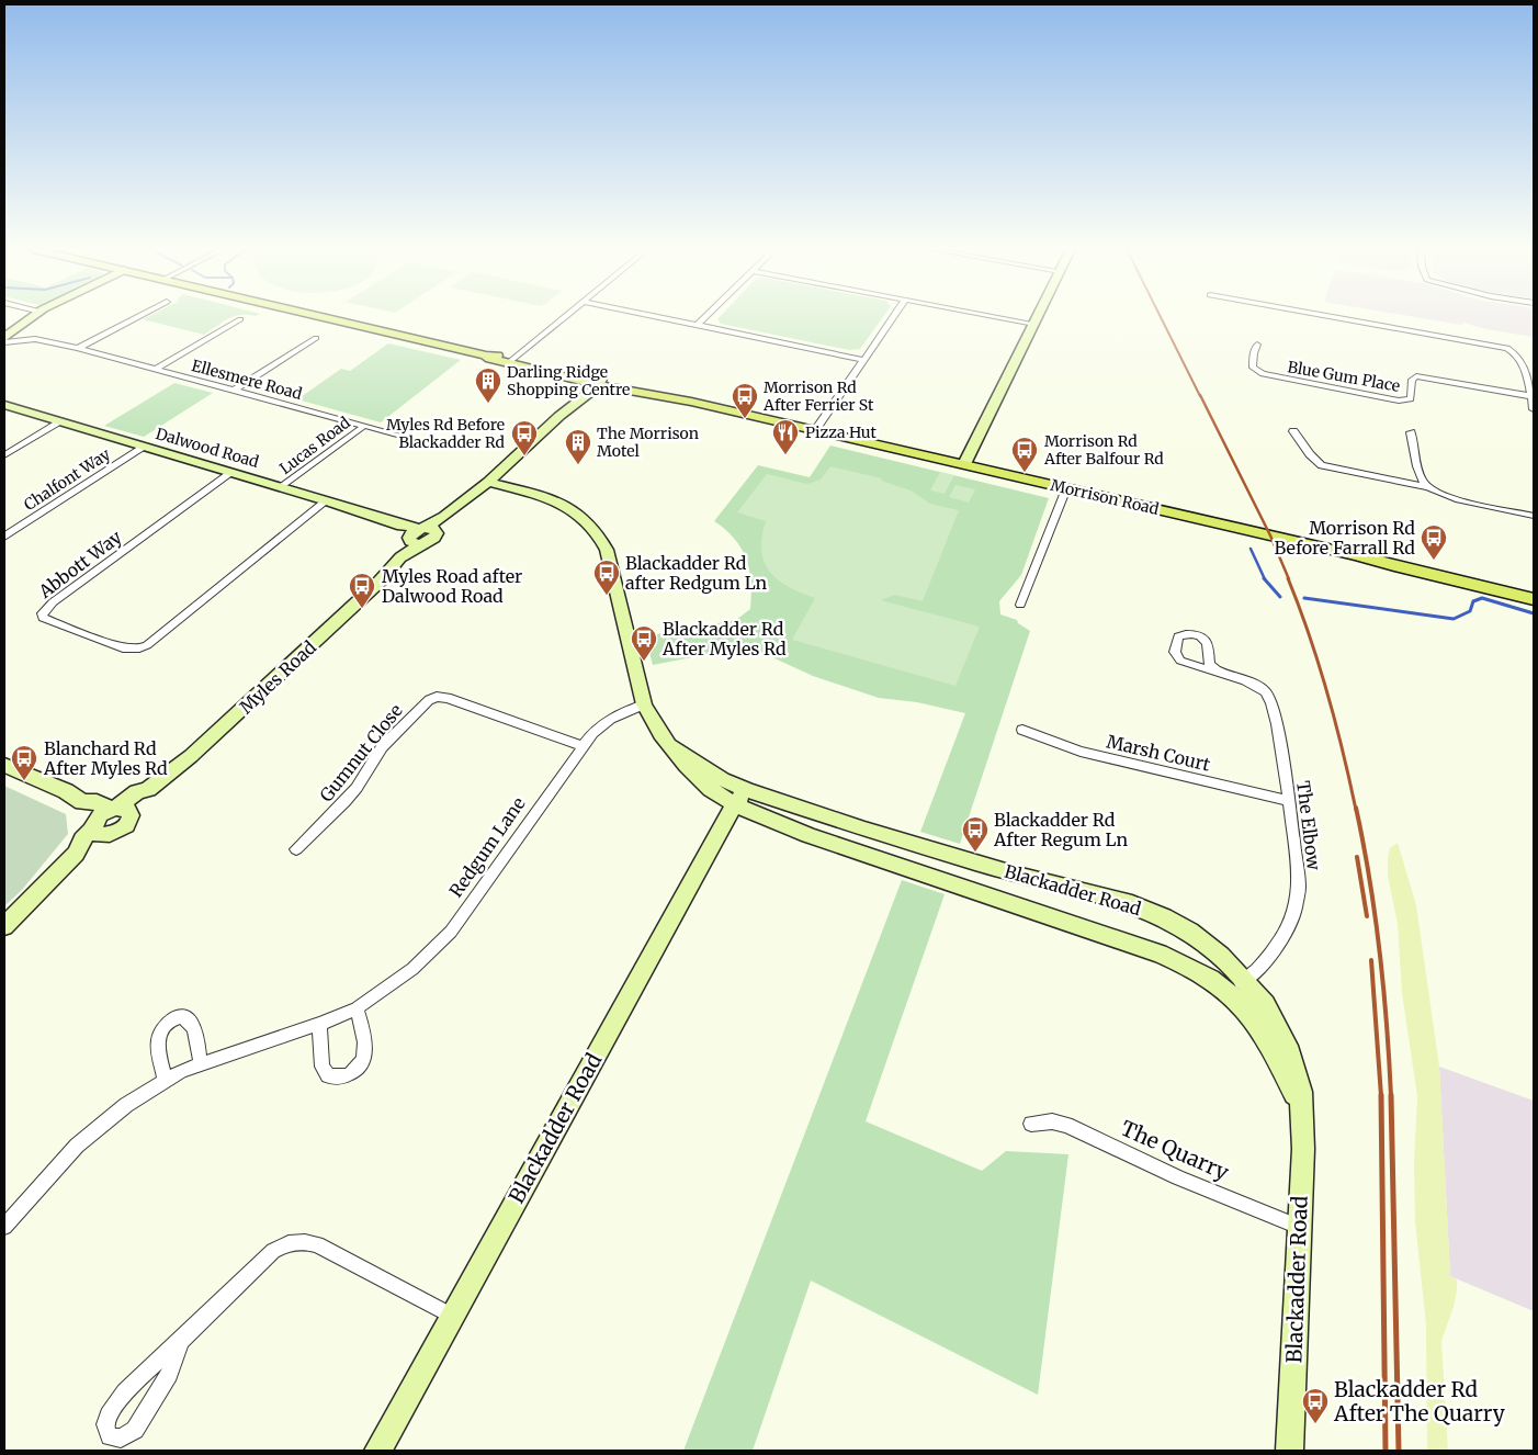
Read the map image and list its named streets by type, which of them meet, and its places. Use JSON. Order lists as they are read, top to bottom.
{
  "streets": {
    "main road": ["Morrison Road"],
    "street": [
      "Blue Gum Place",
      "Ellesmere Road",
      "Lucas Road",
      "Dalwood Road",
      "Chalfont Way",
      "Abbott Way",
      "Myles Road",
      "Gumnut Close",
      "Marsh Court",
      "The Elbow",
      "Redgum Lane",
      "Blackadder Road",
      "The Quarry"
    ]
  },
  "crossings": [
    ["Ellesmere Road", "Lucas Road"],
    ["Lucas Road", "Dalwood Road"],
    ["Dalwood Road", "Chalfont Way"],
    ["Dalwood Road", "Abbott Way"],
    ["Dalwood Road", "Myles Road"],
    ["Morrison Road", "Myles Road"],
    ["Myles Road", "Blackadder Road"],
    ["Gumnut Close", "Redgum Lane"],
    ["Marsh Court", "The Elbow"],
    ["The Elbow", "Blackadder Road"],
    ["Redgum Lane", "Blackadder Road"],
    ["Blackadder Road", "The Quarry"]
  ],
  "places": {
    "building": ["Darling Ridge Shopping Centre", "The Morrison Motel"],
    "bus stop": [
      "Morrison Rd After Ferrier St",
      "Myles Rd Before Blackadder Rd",
      "Morrison Rd After Balfour Rd",
      "Morrison Rd Before Farrall Rd",
      "Blackadder Rd after Redgum Ln",
      "Myles Road after Dalwood Road",
      "Blackadder Rd After Myles Rd",
      "Blanchard Rd After Myles Rd",
      "Blackadder Rd After Regum Ln",
      "Blackadder Rd After The Quarry"
    ],
    "restaurant": ["Pizza Hut"]
  }
}
